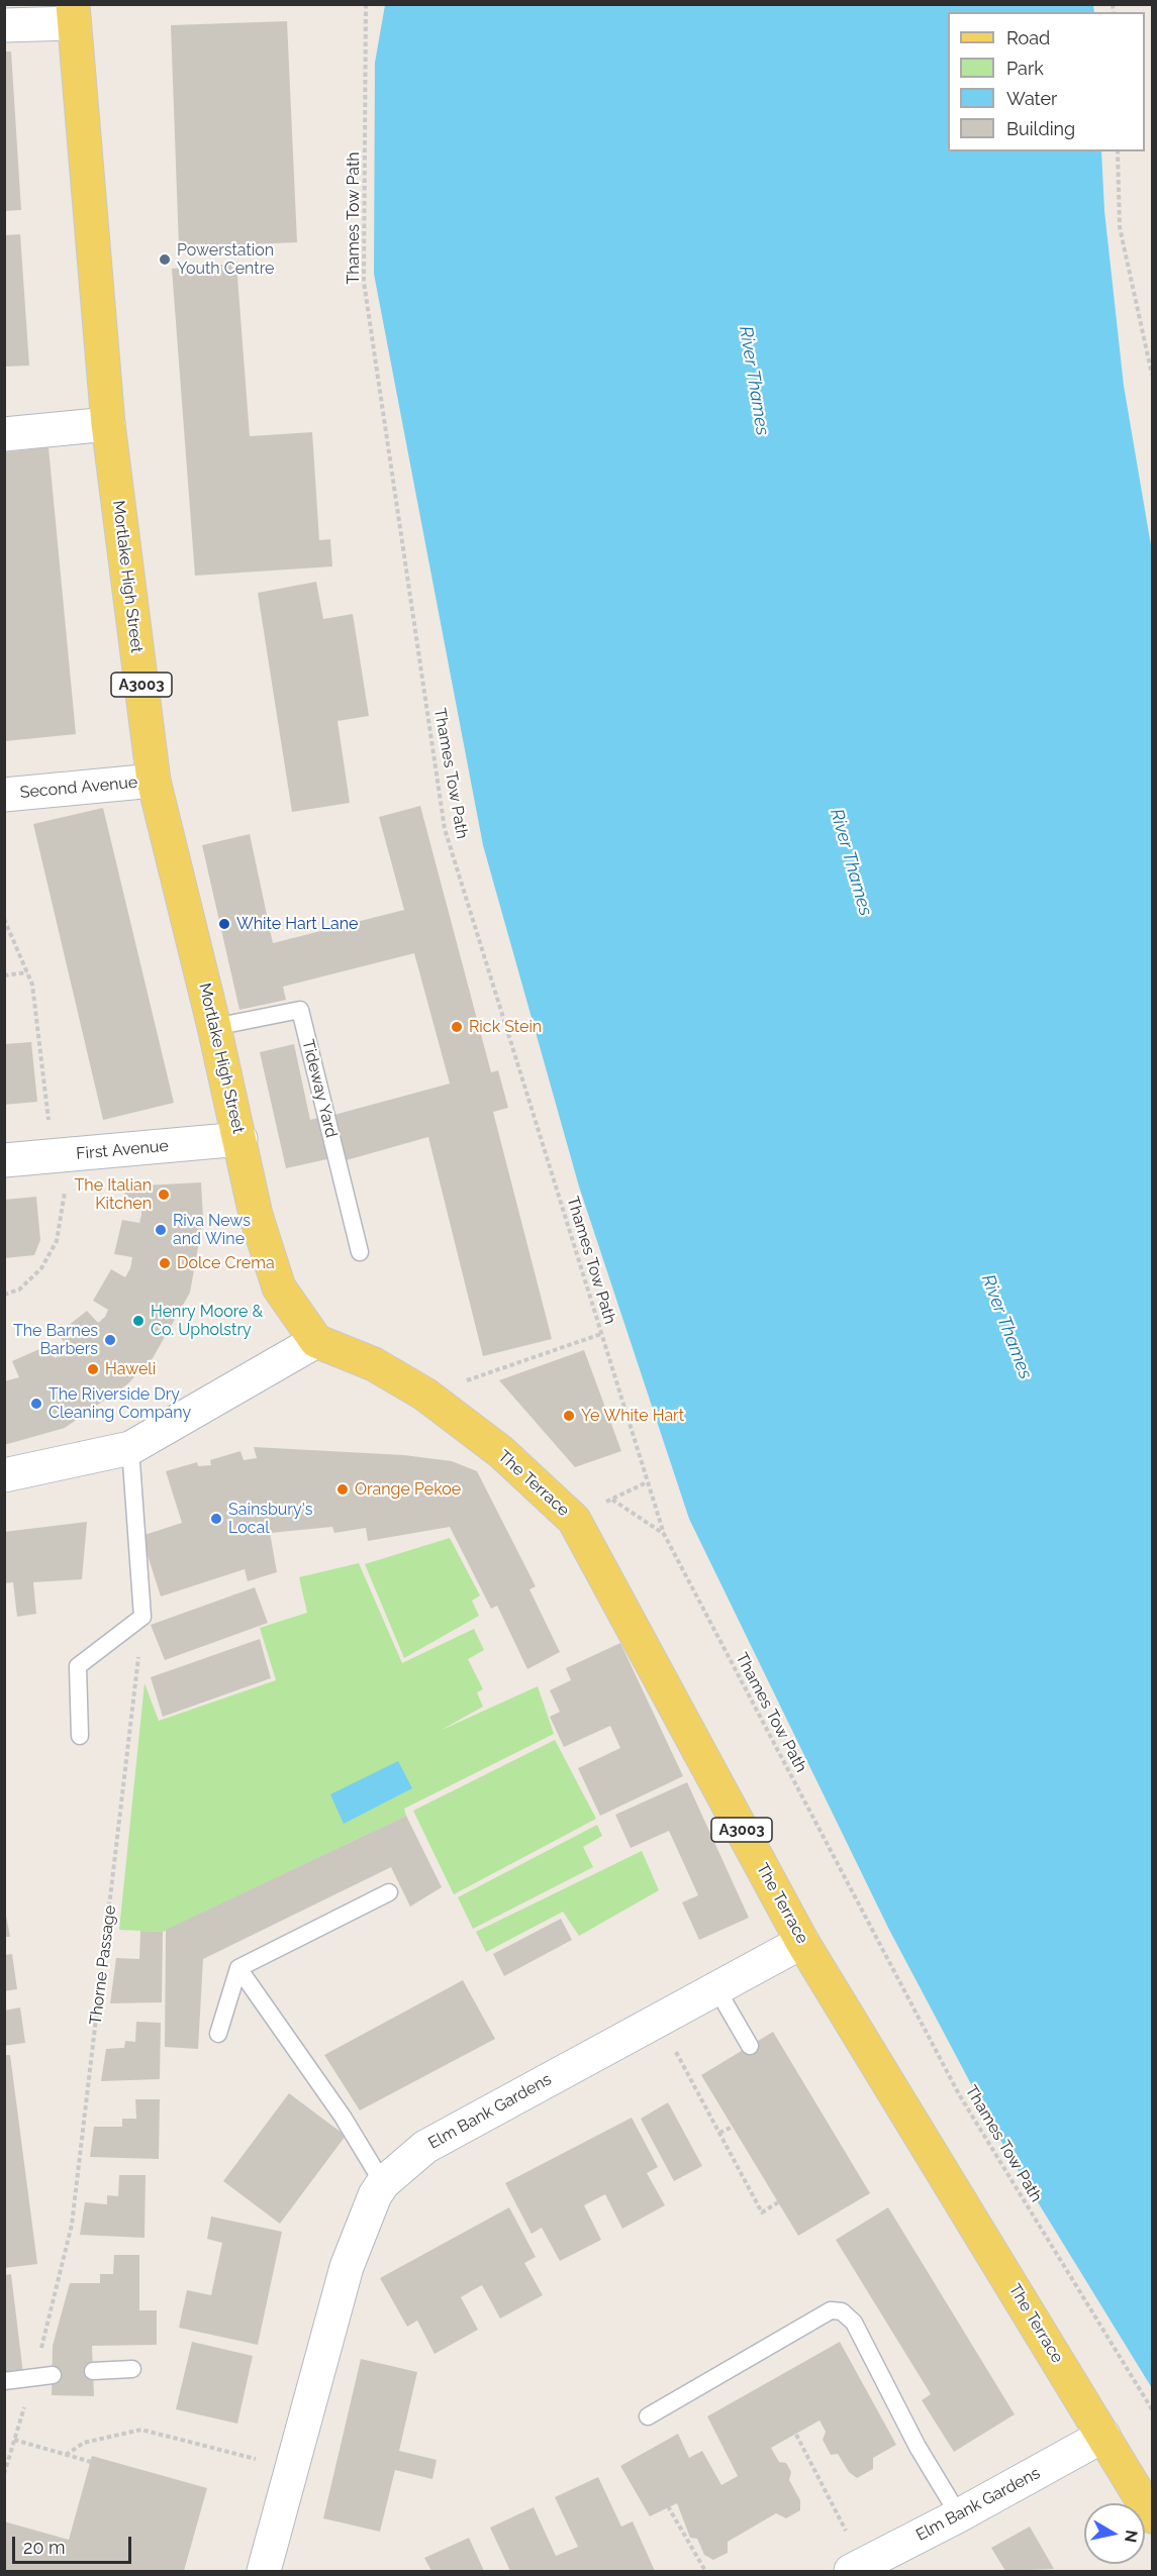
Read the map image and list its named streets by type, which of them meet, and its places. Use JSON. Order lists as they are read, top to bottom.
{
  "streets": {
    "main road": ["Mortlake High Street", "A3003", "The Terrace"],
    "street": ["Second Avenue", "First Avenue", "Elm Bank Gardens"],
    "lane": ["Tideway Yard"],
    "path": ["Thames Tow Path", "Thorne Passage"]
  },
  "crossings": [
    ["Mortlake High Street", "Second Avenue"],
    ["Mortlake High Street", "Tideway Yard"],
    ["Mortlake High Street", "First Avenue"],
    ["Mortlake High Street", "The Terrace"],
    ["The Terrace", "Elm Bank Gardens"]
  ],
  "water": ["River Thames"],
  "places": [
    "Powerstation Youth Centre",
    "White Hart Lane",
    "Rick Stein",
    "The Italian Kitchen",
    "Riva News and Wine",
    "Dolce Crema",
    "Henry Moore & Co. Upholstry",
    "The Barnes Barbers",
    "Haweli",
    "The Riverside Dry Cleaning Company",
    "Ye White Hart",
    "Orange Pekoe",
    "Sainsbury's Local"
  ],
  "legend": [
    "Road",
    "Park",
    "Water",
    "Building"
  ],
  "scale_bar": "20 m",
  "north": "right"
}
